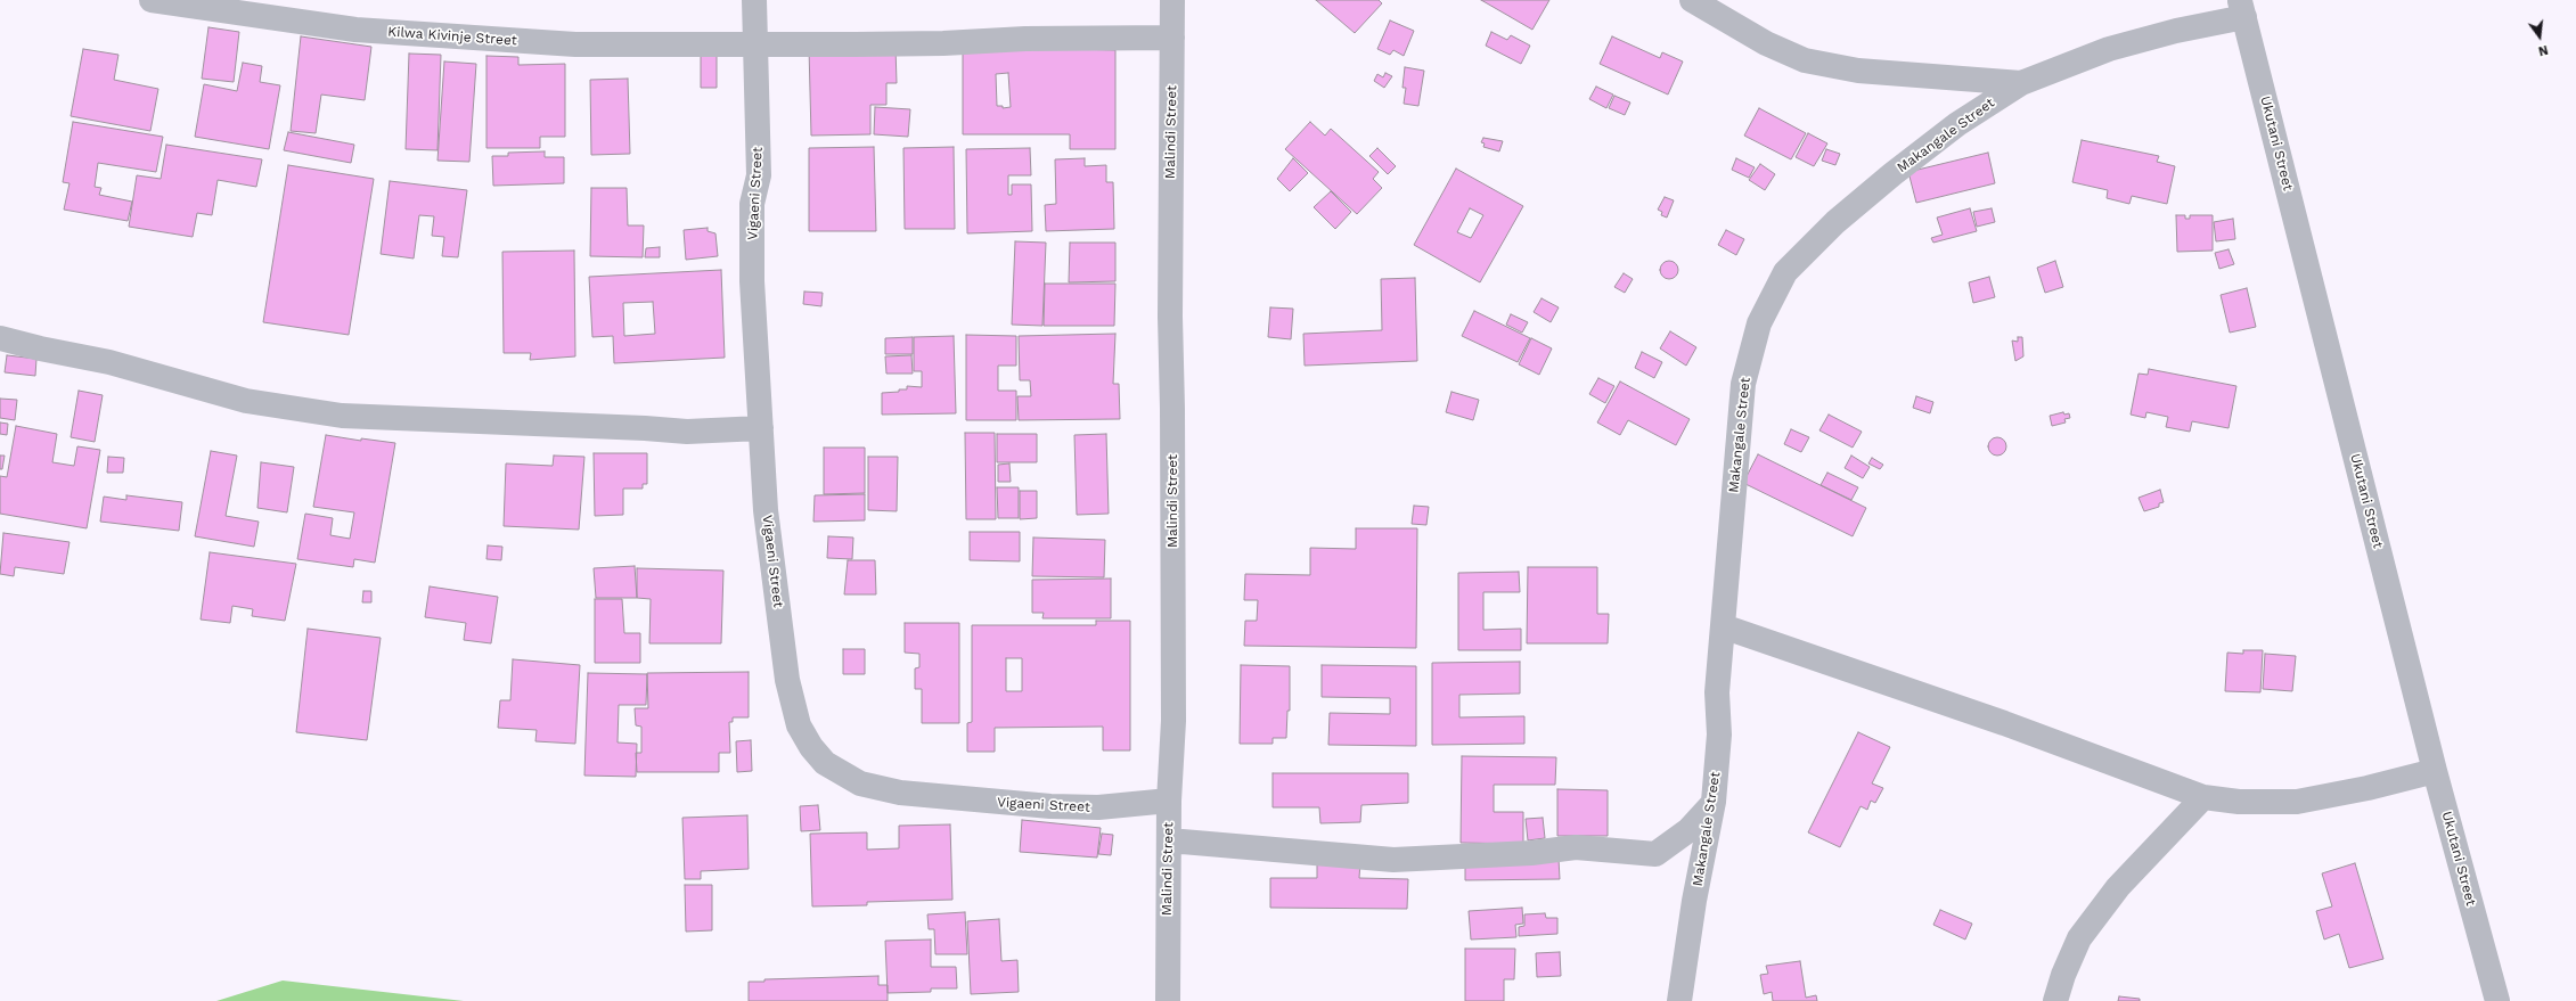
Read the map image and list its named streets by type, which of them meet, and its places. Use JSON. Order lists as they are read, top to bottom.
{
  "streets": {
    "street": [
      "Kilwa Kivinje Street",
      "Malindi Street",
      "Makangale Street",
      "Ukutani Street",
      "Vigaeni Street"
    ]
  },
  "crossings": [
    ["Kilwa Kivinje Street", "Malindi Street"],
    ["Kilwa Kivinje Street", "Vigaeni Street"],
    ["Malindi Street", "Vigaeni Street"],
    ["Makangale Street", "Ukutani Street"]
  ],
  "north": "bottom"
}
